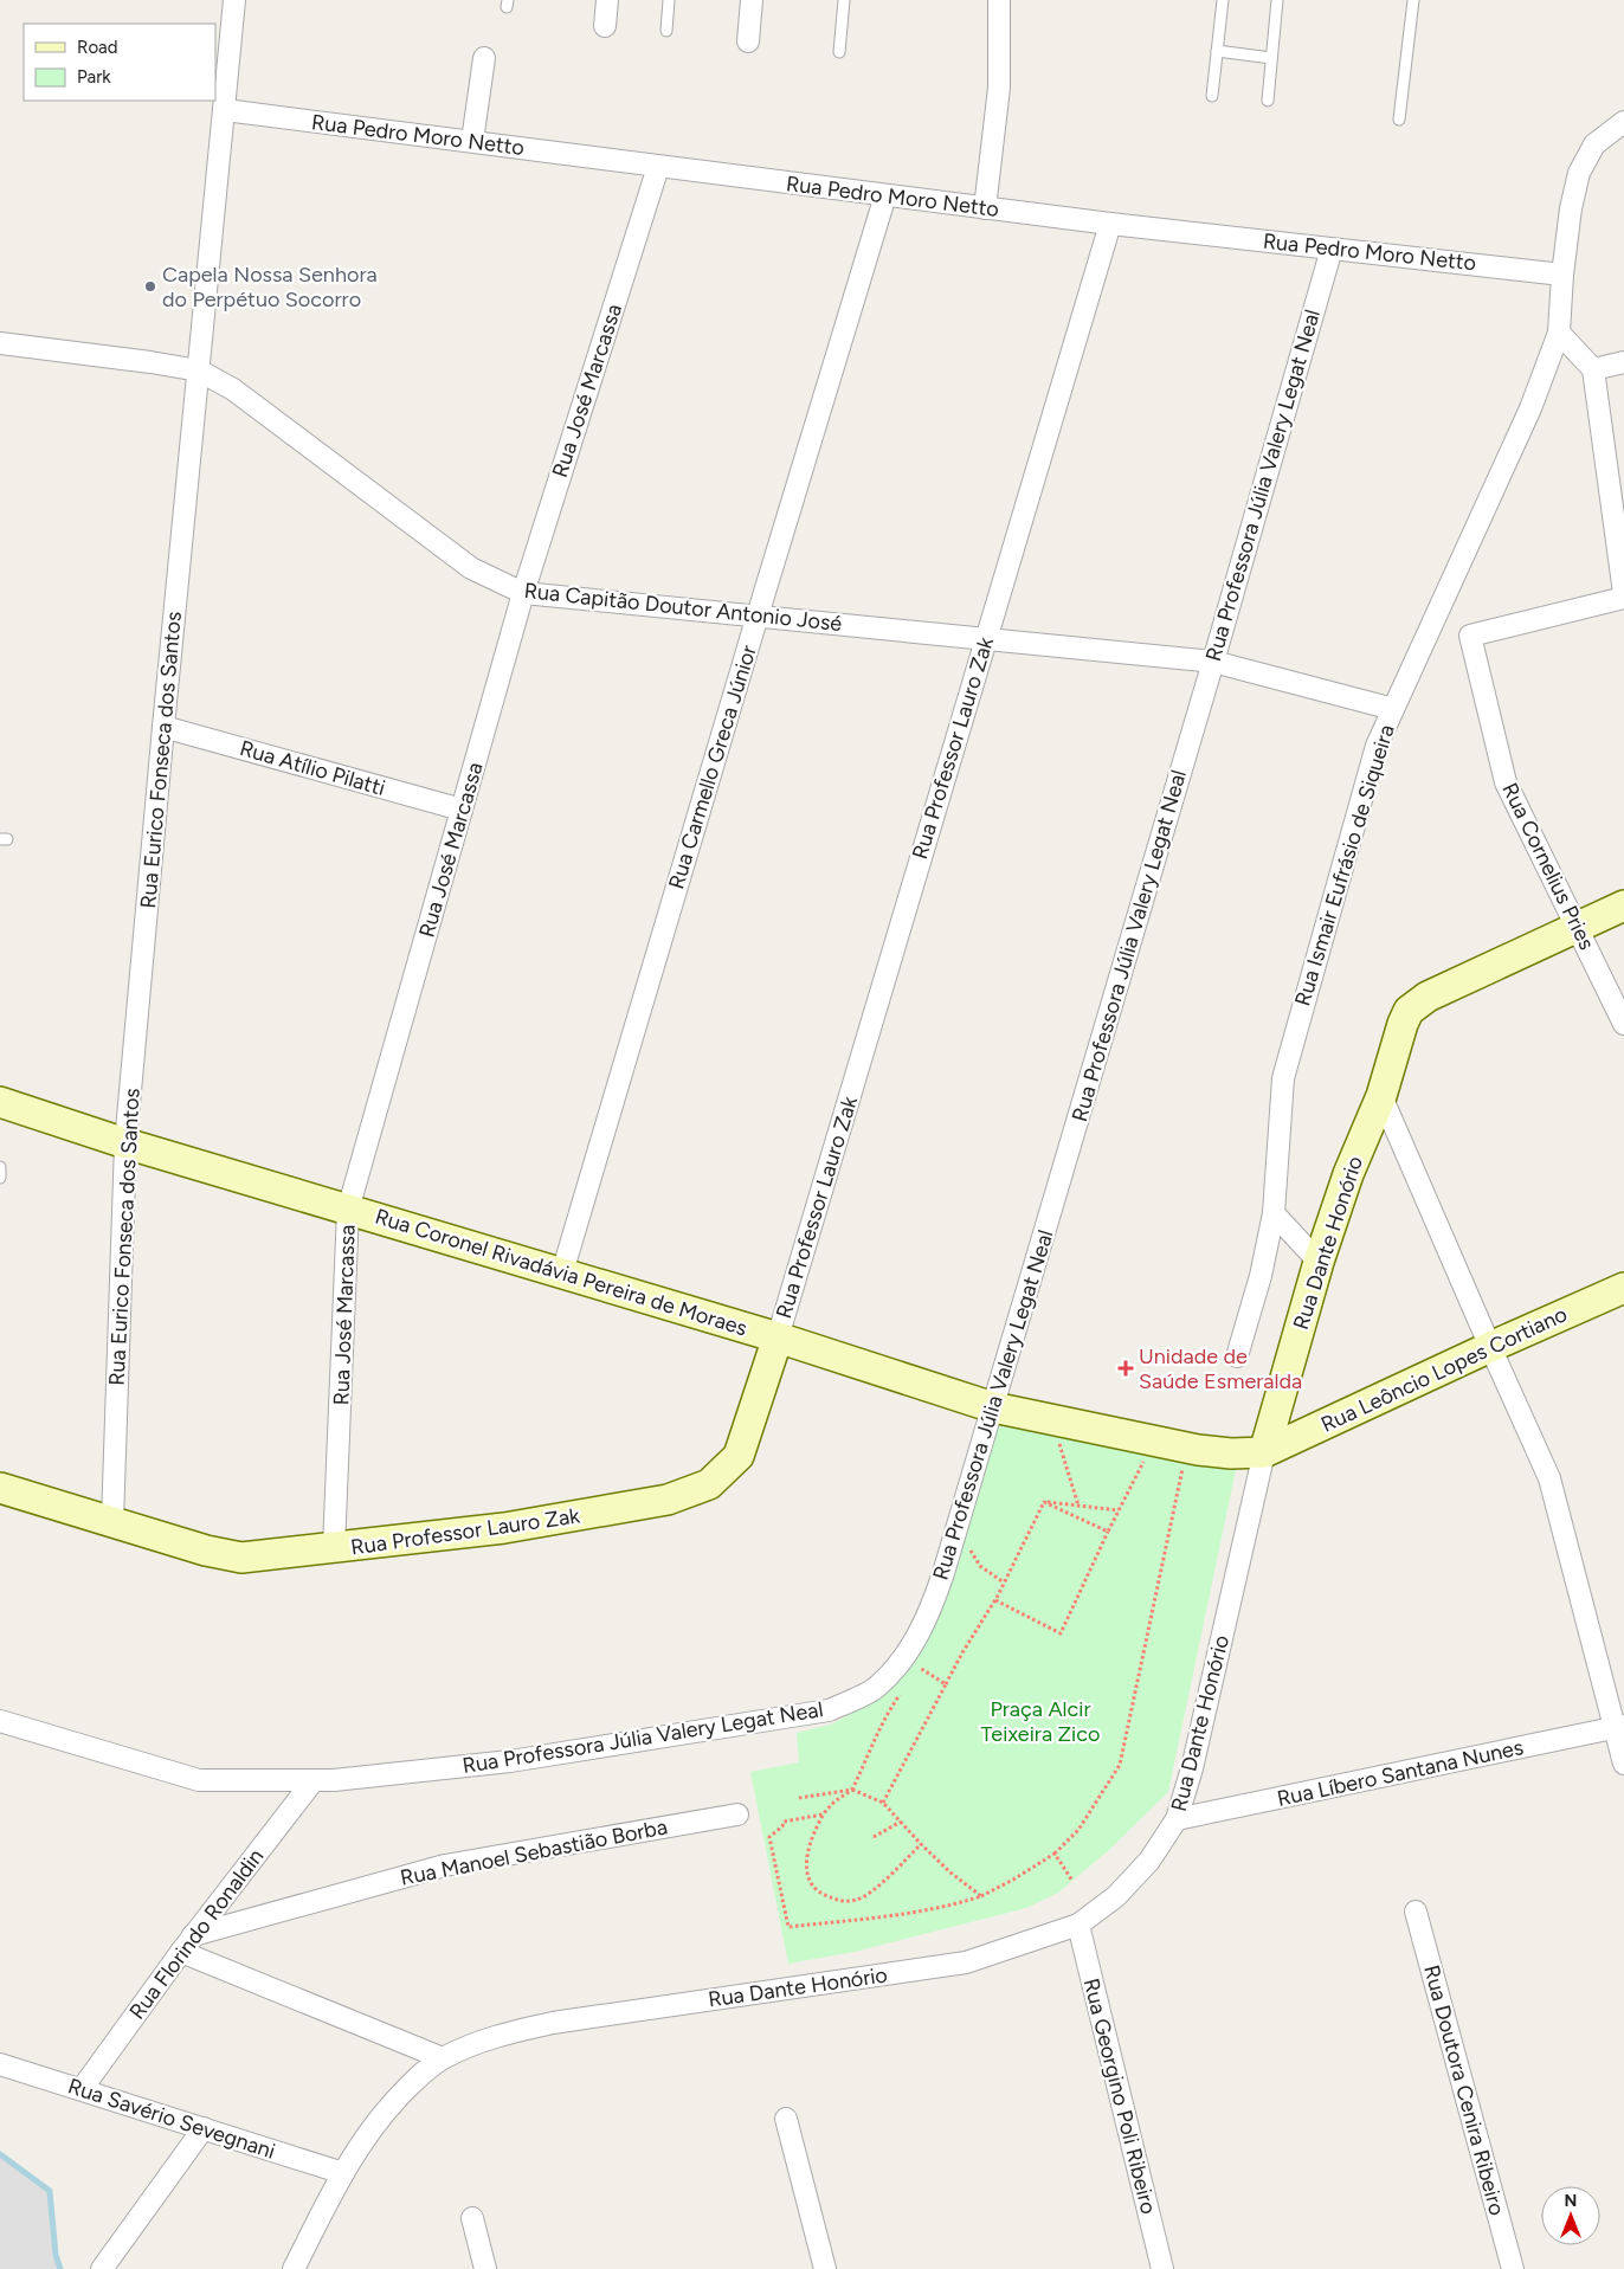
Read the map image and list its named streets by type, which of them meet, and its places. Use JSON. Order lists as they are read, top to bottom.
{
  "streets": {
    "street": [
      "Rua Pedro Moro Netto",
      "Rua José Marcassa",
      "Rua Professora Júlia Valery Legat Neal",
      "Rua Capitão Doutor Antonio José",
      "Rua Professor Lauro Zak",
      "Rua Eurico Fonseca dos Santos",
      "Rua Carmello Greca Júnior",
      "Rua Atílio Pilatti",
      "Rua Ismair Eufrásio de Siqueira",
      "Rua Cornelius Pries",
      "Rua Dante Honório",
      "Rua Coronel Rivadávia Pereira de Moraes",
      "Rua Leôncio Lopes Cortiano",
      "Rua Líbero Santana Nunes",
      "Rua Manoel Sebastião Borba",
      "Rua Florindo Ronaldin",
      "Rua Doutora Cenira Ribeiro",
      "Rua Georgino Poli Ribeiro",
      "Rua Savério Sevegnani"
    ]
  },
  "crossings": [
    ["Rua Pedro Moro Netto", "Rua José Marcassa"],
    ["Rua Pedro Moro Netto", "Rua Professora Júlia Valery Legat Neal"],
    ["Rua Pedro Moro Netto", "Rua Professor Lauro Zak"],
    ["Rua Pedro Moro Netto", "Rua Eurico Fonseca dos Santos"],
    ["Rua Pedro Moro Netto", "Rua Carmello Greca Júnior"],
    ["Rua Pedro Moro Netto", "Rua Ismair Eufrásio de Siqueira"],
    ["Rua José Marcassa", "Rua Capitão Doutor Antonio José"],
    ["Rua José Marcassa", "Rua Professor Lauro Zak"],
    ["Rua José Marcassa", "Rua Atílio Pilatti"],
    ["Rua José Marcassa", "Rua Coronel Rivadávia Pereira de Moraes"],
    ["Rua Professora Júlia Valery Legat Neal", "Rua Capitão Doutor Antonio José"],
    ["Rua Professora Júlia Valery Legat Neal", "Rua Coronel Rivadávia Pereira de Moraes"],
    ["Rua Professora Júlia Valery Legat Neal", "Rua Florindo Ronaldin"],
    ["Rua Capitão Doutor Antonio José", "Rua Professor Lauro Zak"],
    ["Rua Capitão Doutor Antonio José", "Rua Eurico Fonseca dos Santos"],
    ["Rua Capitão Doutor Antonio José", "Rua Carmello Greca Júnior"],
    ["Rua Capitão Doutor Antonio José", "Rua Ismair Eufrásio de Siqueira"],
    ["Rua Professor Lauro Zak", "Rua Eurico Fonseca dos Santos"],
    ["Rua Professor Lauro Zak", "Rua Coronel Rivadávia Pereira de Moraes"],
    ["Rua Eurico Fonseca dos Santos", "Rua Atílio Pilatti"],
    ["Rua Eurico Fonseca dos Santos", "Rua Coronel Rivadávia Pereira de Moraes"],
    ["Rua Carmello Greca Júnior", "Rua Coronel Rivadávia Pereira de Moraes"],
    ["Rua Cornelius Pries", "Rua Dante Honório"],
    ["Rua Dante Honório", "Rua Coronel Rivadávia Pereira de Moraes"],
    ["Rua Dante Honório", "Rua Leôncio Lopes Cortiano"],
    ["Rua Dante Honório", "Rua Líbero Santana Nunes"],
    ["Rua Dante Honório", "Rua Georgino Poli Ribeiro"],
    ["Rua Dante Honório", "Rua Savério Sevegnani"],
    ["Rua Coronel Rivadávia Pereira de Moraes", "Rua Leôncio Lopes Cortiano"],
    ["Rua Manoel Sebastião Borba", "Rua Florindo Ronaldin"],
    ["Rua Florindo Ronaldin", "Rua Savério Sevegnani"]
  ],
  "parks": ["Praça Alcir Teixeira Zico"],
  "places": {
    "other": ["Capela Nossa Senhora do Perpétuo Socorro"],
    "health": ["Unidade de Saúde Esmeralda"]
  },
  "legend": ["Road", "Park"],
  "north": "top"
}
